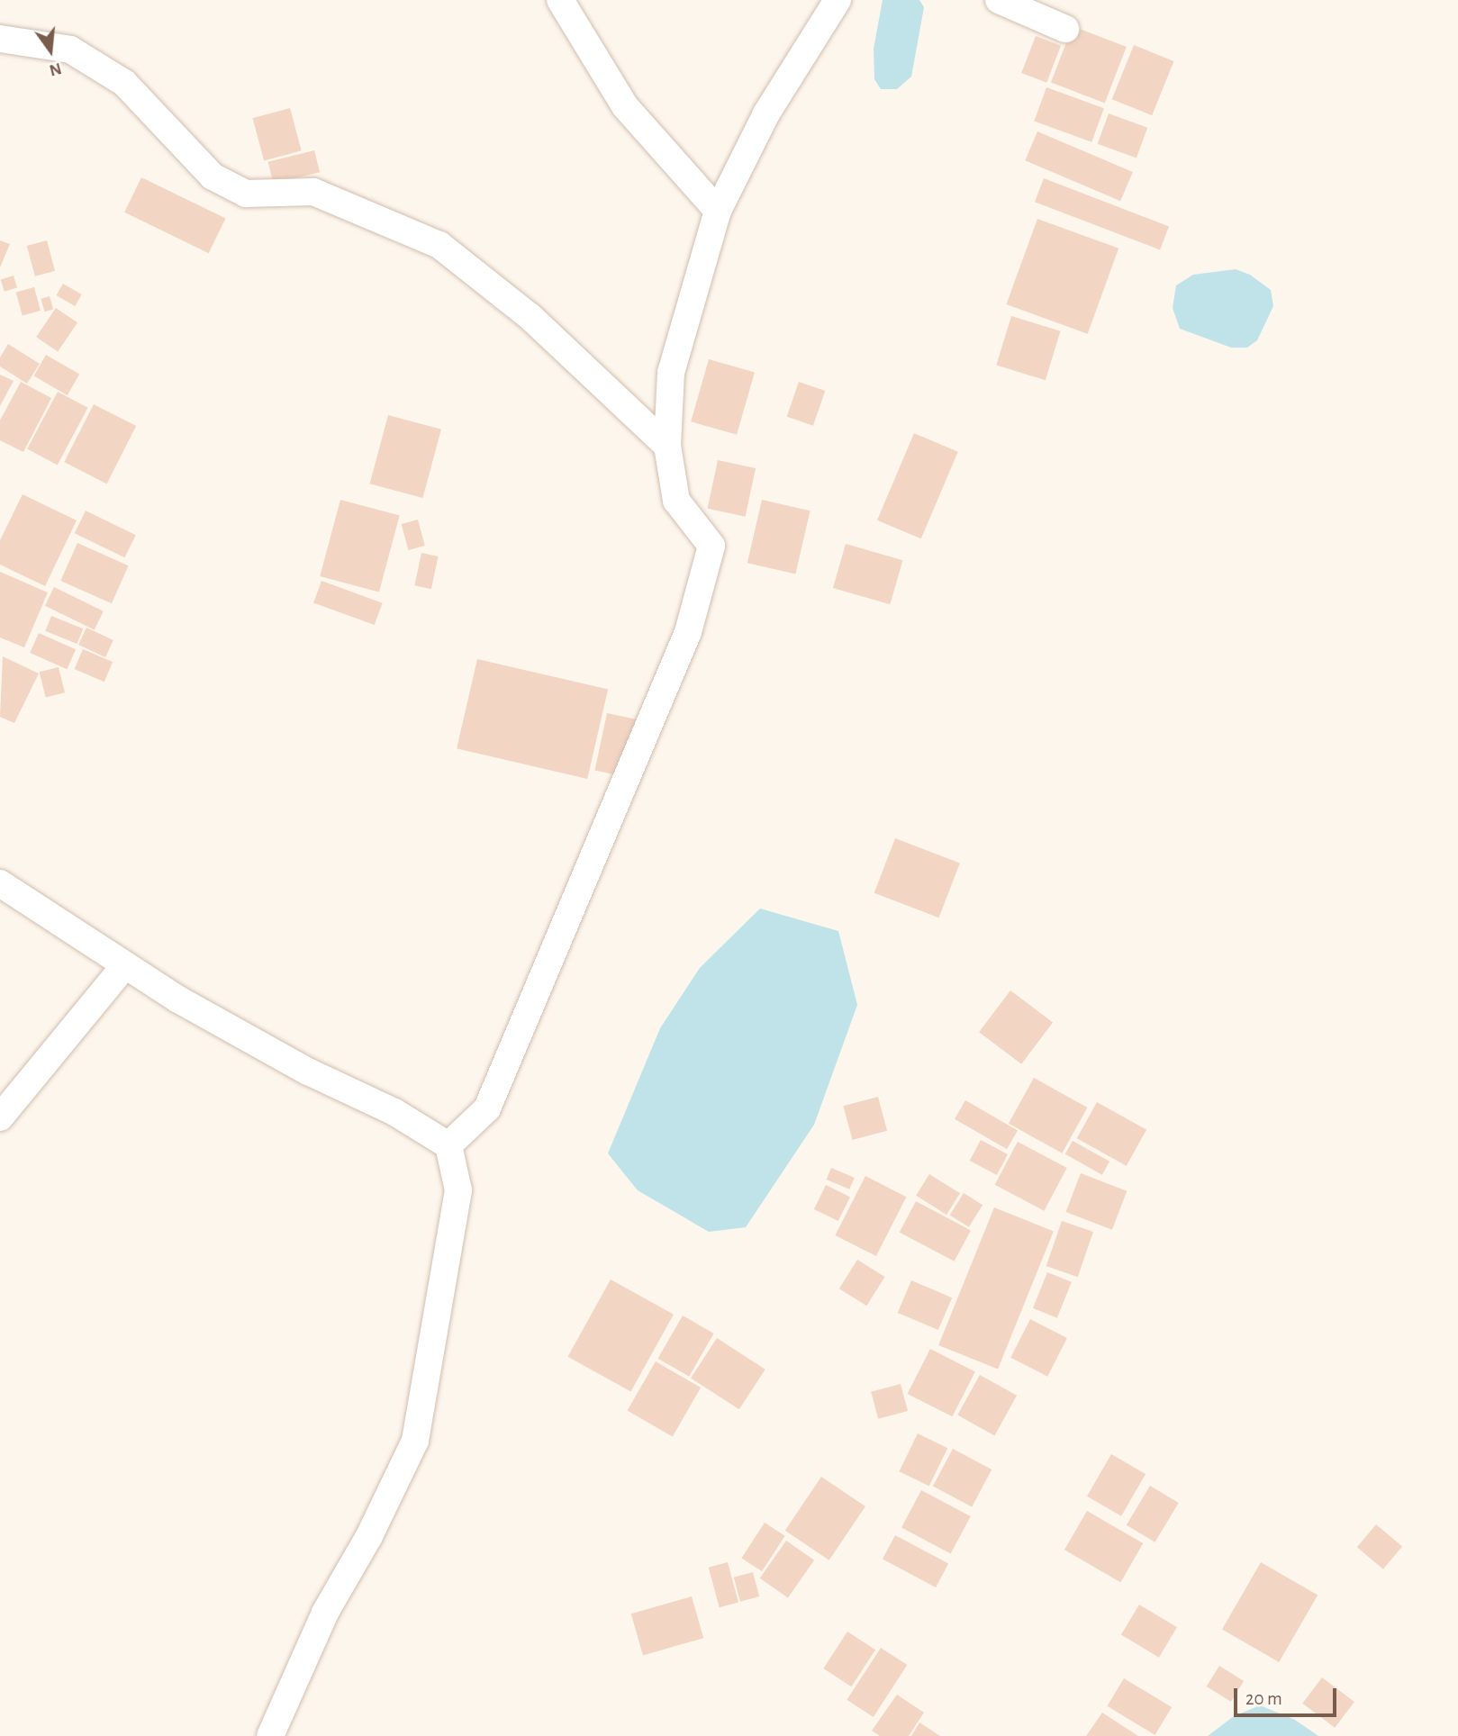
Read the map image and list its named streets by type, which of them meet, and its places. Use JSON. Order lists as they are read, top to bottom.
{
  "scale_bar": "20 m",
  "north": "bottom"
}
